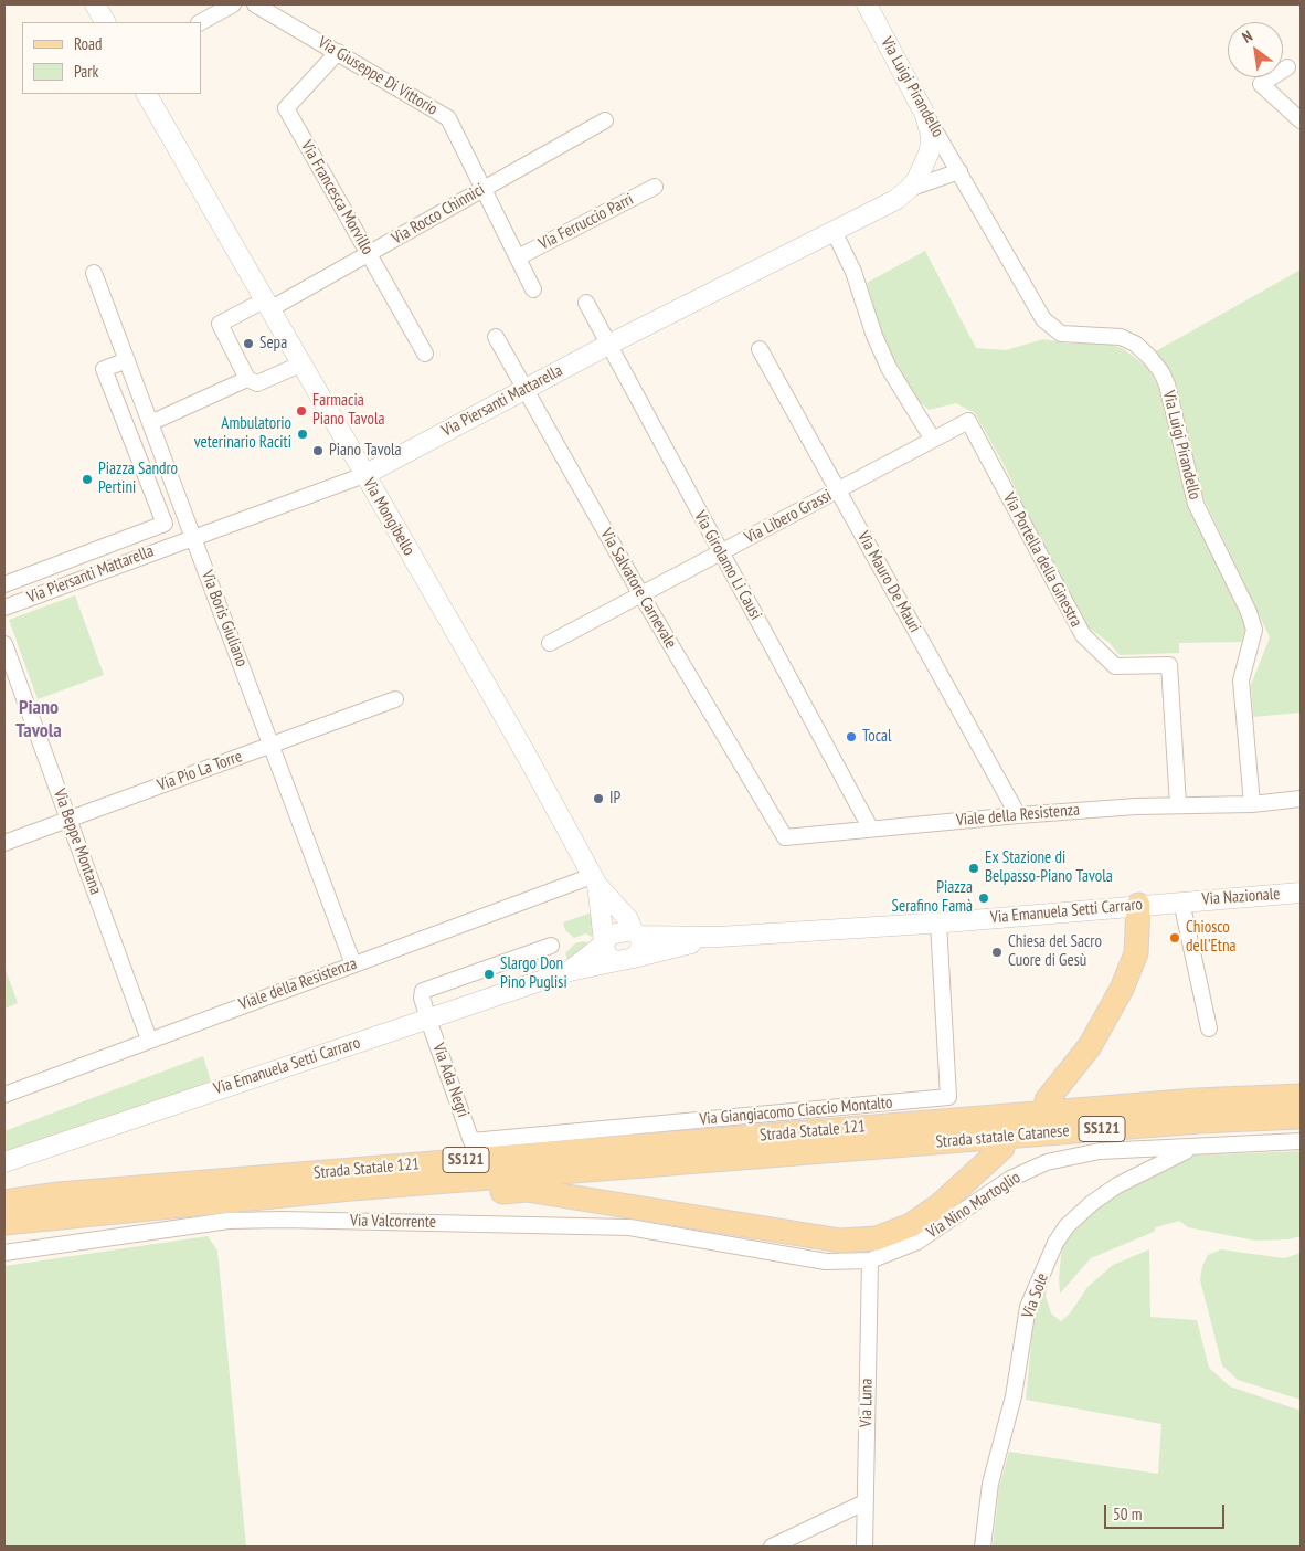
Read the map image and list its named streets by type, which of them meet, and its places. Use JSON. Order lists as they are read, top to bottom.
{
  "streets": {
    "main road": ["SS121", "Strada Statale 121", "Strada statale Catanese"],
    "street": [
      "Via Giuseppe Di Vittorio",
      "Via Luigi Pirandello",
      "Via Francesca Morvillo",
      "Via Rocco Chinnici",
      "Via Ferruccio Parri",
      "Via Piersanti Mattarella",
      "Via Mongibello",
      "Via Libero Grassi",
      "Via Portella della Ginestra",
      "Via Girolamo Li Causi",
      "Via Mauro De Mauri",
      "Via Salvatore Carnevale",
      "Via Boris Giuliano",
      "Via Pio La Torre",
      "Viale della Resistenza",
      "Via Beppe Montana",
      "Via Nazionale",
      "Via Emanuela Setti Carraro",
      "Via Ada Negri",
      "Via Giangiacomo Ciaccio Montalto",
      "Via Nino Martoglio",
      "Via Valcorrente",
      "Via Sole",
      "Via Luna"
    ]
  },
  "crossings": [
    ["Via Giuseppe Di Vittorio", "Via Francesca Morvillo"],
    ["Via Giuseppe Di Vittorio", "Via Rocco Chinnici"],
    ["Via Giuseppe Di Vittorio", "Via Ferruccio Parri"],
    ["Via Luigi Pirandello", "Via Piersanti Mattarella"],
    ["Via Luigi Pirandello", "Viale della Resistenza"],
    ["Via Francesca Morvillo", "Via Rocco Chinnici"],
    ["Via Rocco Chinnici", "Via Mongibello"],
    ["Via Piersanti Mattarella", "Via Mongibello"],
    ["Via Piersanti Mattarella", "Via Girolamo Li Causi"],
    ["Via Piersanti Mattarella", "Via Salvatore Carnevale"],
    ["Via Piersanti Mattarella", "Via Boris Giuliano"],
    ["Via Mongibello", "Viale della Resistenza"],
    ["Via Libero Grassi", "Via Portella della Ginestra"],
    ["Via Libero Grassi", "Via Girolamo Li Causi"],
    ["Via Libero Grassi", "Via Mauro De Mauri"],
    ["Via Libero Grassi", "Via Salvatore Carnevale"],
    ["Via Portella della Ginestra", "Viale della Resistenza"],
    ["Via Girolamo Li Causi", "Viale della Resistenza"],
    ["Via Mauro De Mauri", "Viale della Resistenza"],
    ["Via Salvatore Carnevale", "Viale della Resistenza"],
    ["Via Boris Giuliano", "Via Pio La Torre"],
    ["Via Boris Giuliano", "Viale della Resistenza"],
    ["Via Pio La Torre", "Via Beppe Montana"],
    ["Viale della Resistenza", "Via Beppe Montana"],
    ["Via Nazionale", "Via Emanuela Setti Carraro"],
    ["Via Emanuela Setti Carraro", "Via Ada Negri"],
    ["Via Emanuela Setti Carraro", "Via Giangiacomo Ciaccio Montalto"],
    ["Via Ada Negri", "Via Giangiacomo Ciaccio Montalto"],
    ["Strada Statale 121", "Strada statale Catanese"],
    ["Via Nino Martoglio", "Via Valcorrente"],
    ["Via Nino Martoglio", "Via Sole"],
    ["Via Nino Martoglio", "Via Luna"]
  ],
  "districts": ["Piano Tavola"],
  "places": [
    "Sepa",
    "Farmacia Piano Tavola",
    "Ambulatorio veterinario Raciti",
    "Piano Tavola",
    "Piazza Sandro Pertini",
    "Tocal",
    "IP",
    "Ex Stazione di Belpasso-Piano Tavola",
    "Piazza Serafino Famà",
    "Chiosco dell'Etna",
    "Chiesa del Sacro Cuore di Gesù",
    "Slargo Don Pino Puglisi"
  ],
  "legend": ["Road", "Park"],
  "scale_bar": "50 m",
  "north": "top left"
}
